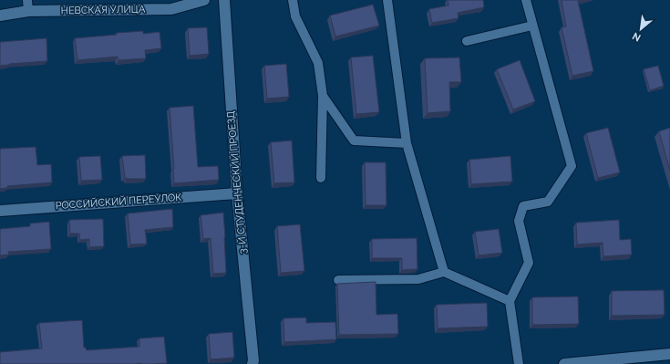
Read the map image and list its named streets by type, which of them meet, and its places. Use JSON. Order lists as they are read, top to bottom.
{
  "streets": {
    "street": ["НЕВСКАЯ УЛИЦА", "3-Й СТУДЕНЧЕСКИЙ ПРОЕЗД", "РОССИЙСКИЙ ПЕРЕУЛОК"]
  },
  "crossings": [
    ["3-Й СТУДЕНЧЕСКИЙ ПРОЕЗД", "РОССИЙСКИЙ ПЕРЕУЛОК"]
  ],
  "north": "bottom left"
}
